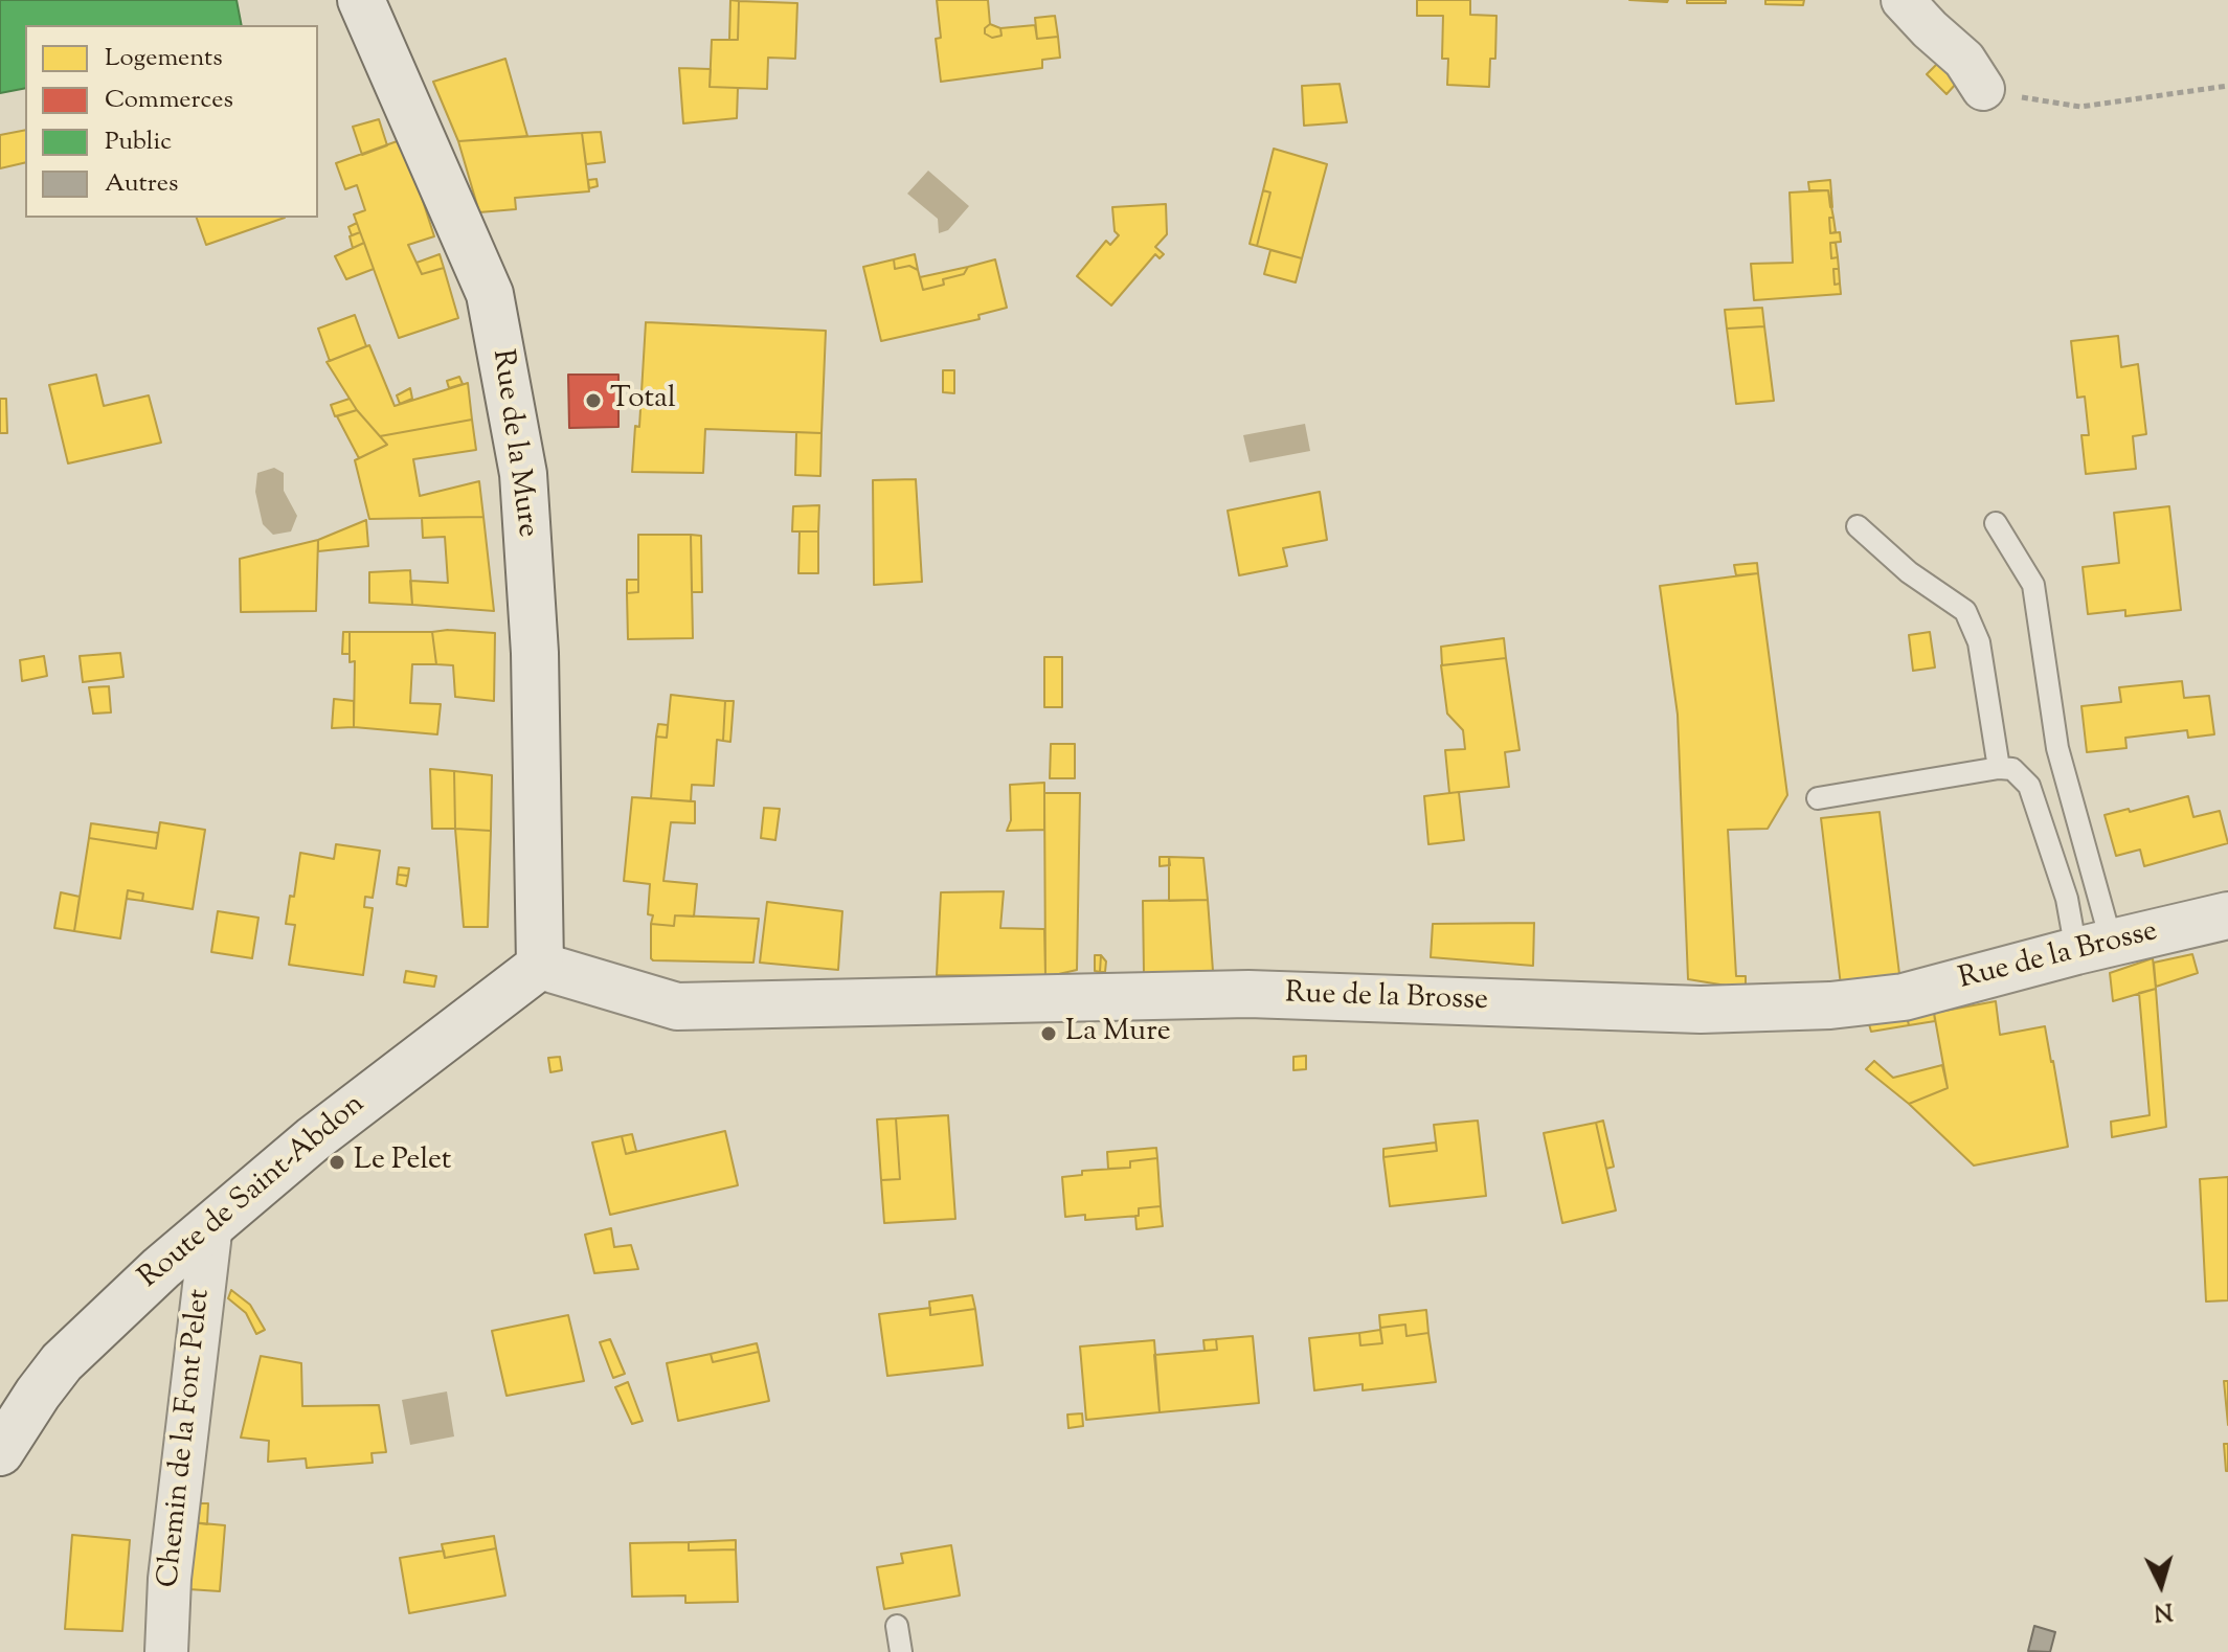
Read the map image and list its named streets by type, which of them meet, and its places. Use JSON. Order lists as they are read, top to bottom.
{
  "streets": {
    "main road": ["Rue de la Mure", "Rue de la Brosse", "Route de Saint-Abdon"],
    "street": ["Chemin de la Font Pelet"]
  },
  "crossings": [
    ["Rue de la Mure", "Rue de la Brosse"],
    ["Rue de la Mure", "Route de Saint-Abdon"],
    ["Rue de la Brosse", "Route de Saint-Abdon"],
    ["Route de Saint-Abdon", "Chemin de la Font Pelet"]
  ],
  "places": ["Total", "La Mure", "Le Pelet"],
  "legend": [
    "Logements",
    "Commerces",
    "Public",
    "Autres"
  ],
  "north": "bottom"
}
